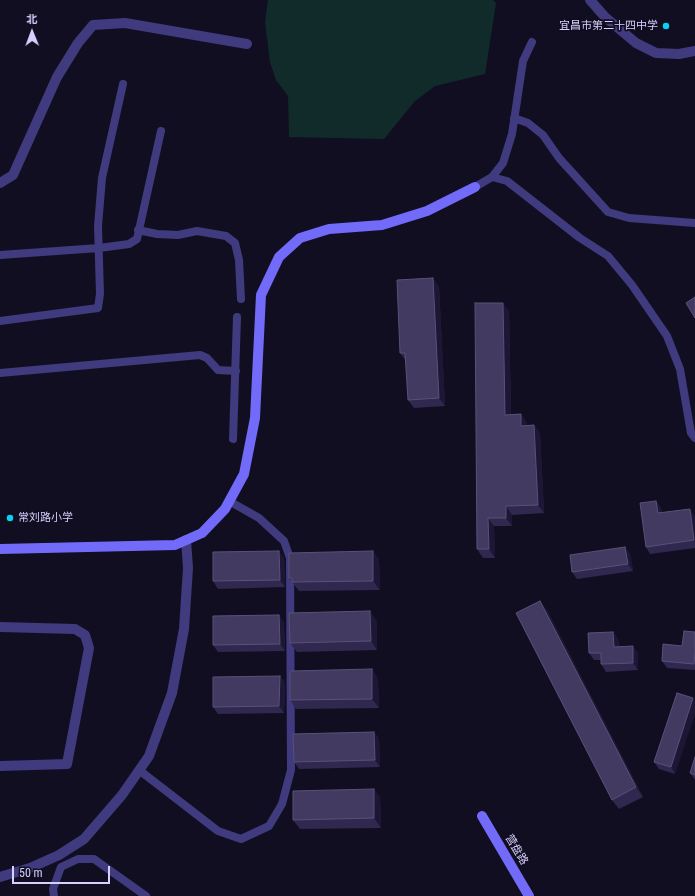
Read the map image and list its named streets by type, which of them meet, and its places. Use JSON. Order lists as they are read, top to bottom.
{
  "streets": {
    "street": ["营盘路"]
  },
  "places": ["宜昌市第二十四中学", "常刘路小学"],
  "scale_bar": "50 m",
  "north": "top"
}
